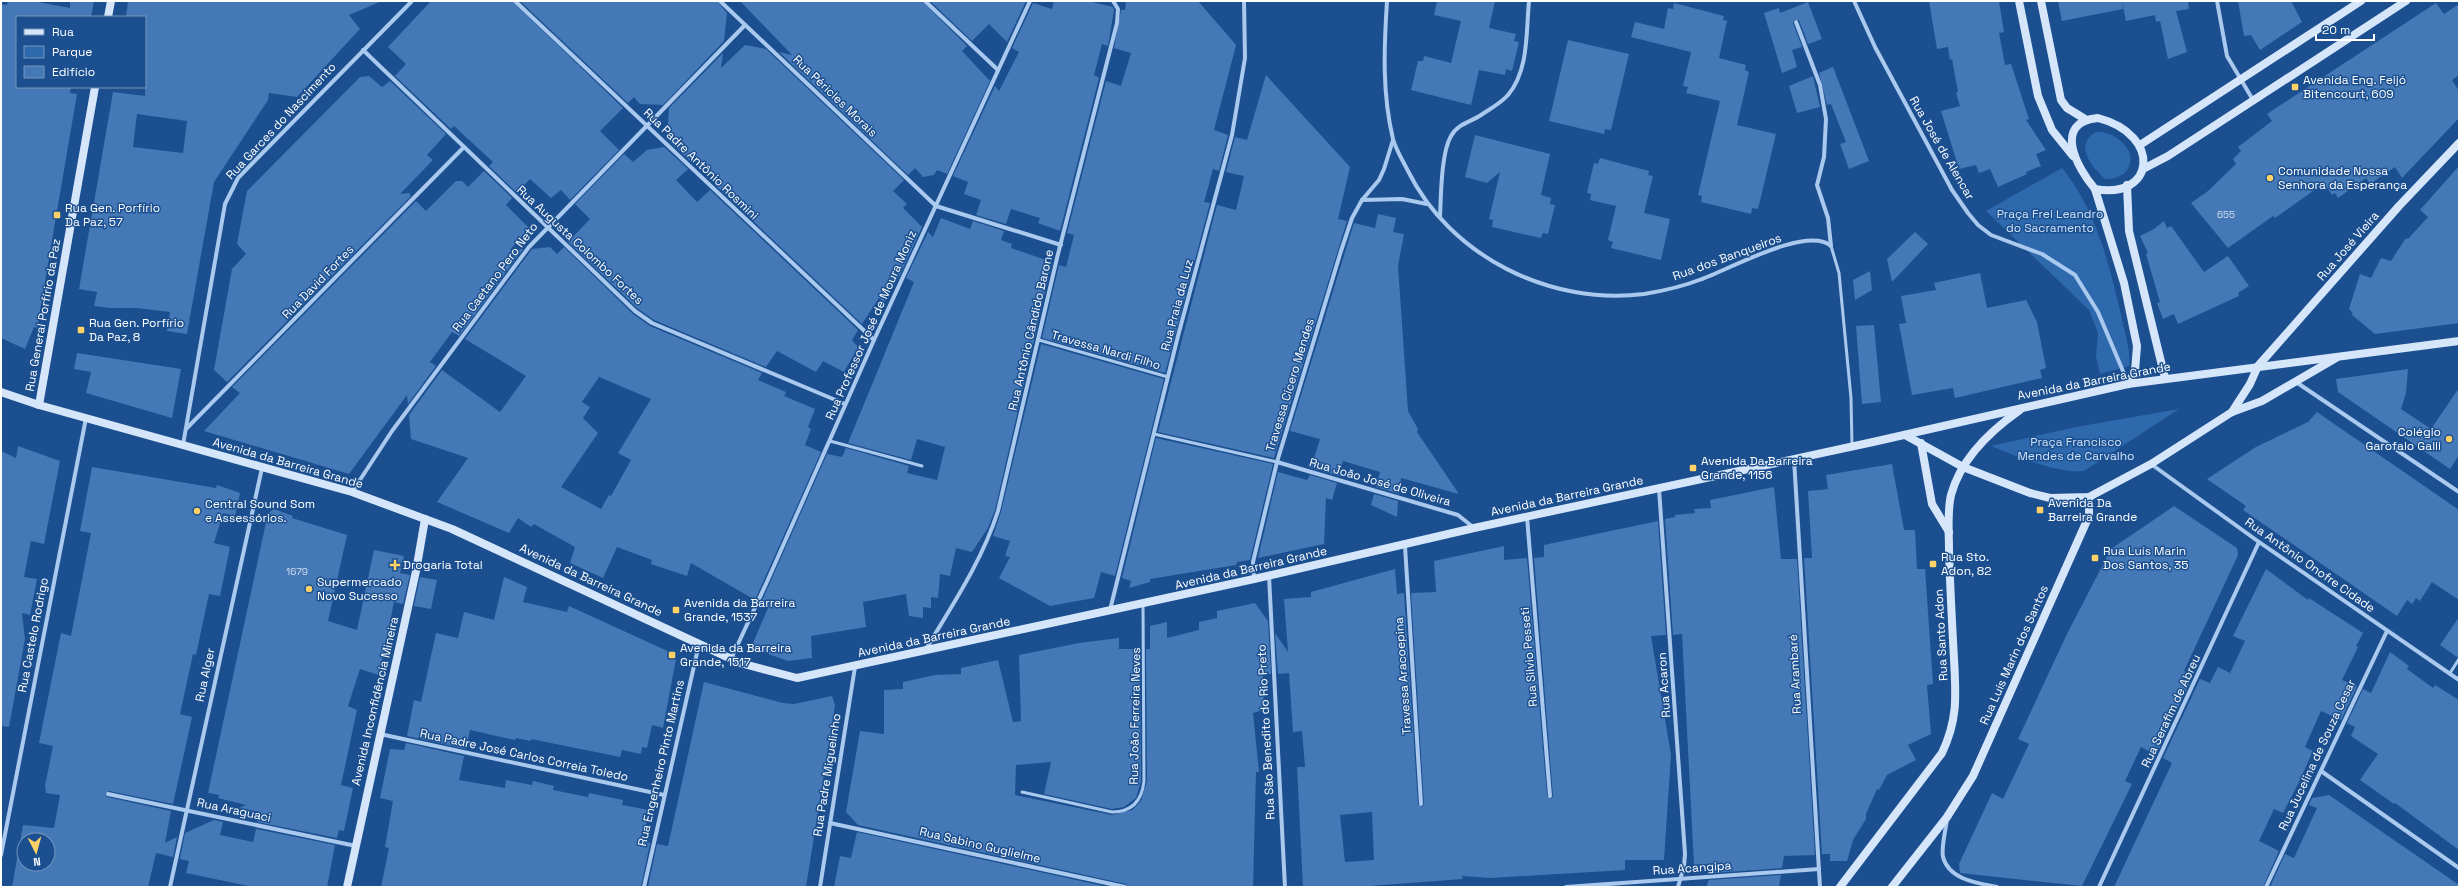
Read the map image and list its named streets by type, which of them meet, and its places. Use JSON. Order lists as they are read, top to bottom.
{
  "streets": {
    "main road": [
      "Rua José Vieira",
      "Rua General Porfírio da Paz",
      "Avenida da Barreira Grande",
      "Rua Santo Adon",
      "Rua Luís Marin dos Santos",
      "Avenida Inconfidência Mineira"
    ],
    "street": [
      "Rua Péricles Morais",
      "Rua Garces do Nascimento",
      "Rua José de Alencar",
      "Rua Padre Antônio Rosmini",
      "Rua Augusta Colombo Fortes",
      "Rua dos Banqueiros",
      "Rua Caetano Pero Neto",
      "Rua David Fortes",
      "Rua Praia da Luz",
      "Rua Professor José de Moura Moniz",
      "Rua Antônio Cândido Barone",
      "Travessa Cícero Mendes",
      "Rua João José de Oliveira",
      "Rua Antônio Onofre Cidade",
      "Rua Castelo Rodrigo",
      "Rua Silvio Pesseti",
      "Rua Arambaré",
      "Rua Alger",
      "Travessa Aracoepina",
      "Rua Acaron",
      "Rua Serafim de Abreu",
      "Rua São Benedito do Rio Preto",
      "Rua Padre José Carlos Correia Toledo",
      "Rua Jucelina de Souza Cesar",
      "Rua Engenheiro Pinto Martins",
      "Rua Padre Miguelinho",
      "Rua Araguaci",
      "Rua Sabino Guglielme",
      "Rua Acangipa"
    ],
    "lane": ["Travessa Nardi Filho", "Rua João Ferreira Neves"]
  },
  "crossings": [
    ["Rua Péricles Morais", "Rua Caetano Pero Neto"],
    ["Rua Péricles Morais", "Rua Professor José de Moura Moniz"],
    ["Rua Garces do Nascimento", "Rua Augusta Colombo Fortes"],
    ["Rua Garces do Nascimento", "Rua David Fortes"],
    ["Rua Garces do Nascimento", "Avenida da Barreira Grande"],
    ["Rua José de Alencar", "Avenida da Barreira Grande"],
    ["Rua Padre Antônio Rosmini", "Rua Caetano Pero Neto"],
    ["Rua Padre Antônio Rosmini", "Rua Professor José de Moura Moniz"],
    ["Rua Augusta Colombo Fortes", "Rua Caetano Pero Neto"],
    ["Rua Augusta Colombo Fortes", "Rua David Fortes"],
    ["Rua Augusta Colombo Fortes", "Rua Professor José de Moura Moniz"],
    ["Rua José Vieira", "Avenida da Barreira Grande"],
    ["Rua dos Banqueiros", "Travessa Cícero Mendes"],
    ["Rua Caetano Pero Neto", "Avenida da Barreira Grande"],
    ["Rua Praia da Luz", "Travessa Nardi Filho"],
    ["Rua Praia da Luz", "Avenida da Barreira Grande"],
    ["Rua General Porfírio da Paz", "Avenida da Barreira Grande"],
    ["Rua Professor José de Moura Moniz", "Avenida da Barreira Grande"],
    ["Rua Antônio Cândido Barone", "Travessa Nardi Filho"],
    ["Rua Antônio Cândido Barone", "Avenida da Barreira Grande"],
    ["Avenida da Barreira Grande", "Travessa Cícero Mendes"],
    ["Avenida da Barreira Grande", "Rua João José de Oliveira"],
    ["Avenida da Barreira Grande", "Rua Antônio Onofre Cidade"],
    ["Avenida da Barreira Grande", "Rua Castelo Rodrigo"],
    ["Avenida da Barreira Grande", "Rua Santo Adon"],
    ["Avenida da Barreira Grande", "Rua Luís Marin dos Santos"],
    ["Avenida da Barreira Grande", "Rua Silvio Pesseti"],
    ["Avenida da Barreira Grande", "Rua Arambaré"],
    ["Avenida da Barreira Grande", "Rua Alger"],
    ["Avenida da Barreira Grande", "Travessa Aracoepina"],
    ["Avenida da Barreira Grande", "Rua Acaron"],
    ["Avenida da Barreira Grande", "Avenida Inconfidência Mineira"],
    ["Avenida da Barreira Grande", "Rua João Ferreira Neves"],
    ["Avenida da Barreira Grande", "Rua São Benedito do Rio Preto"],
    ["Avenida da Barreira Grande", "Rua Engenheiro Pinto Martins"],
    ["Avenida da Barreira Grande", "Rua Padre Miguelinho"],
    ["Travessa Cícero Mendes", "Rua João José de Oliveira"],
    ["Rua Antônio Onofre Cidade", "Rua Serafim de Abreu"],
    ["Rua Antônio Onofre Cidade", "Rua Jucelina de Souza Cesar"],
    ["Rua Arambaré", "Rua Acangipa"],
    ["Rua Alger", "Rua Araguaci"],
    ["Rua Acaron", "Rua Acangipa"],
    ["Avenida Inconfidência Mineira", "Rua Padre José Carlos Correia Toledo"],
    ["Avenida Inconfidência Mineira", "Rua Araguaci"],
    ["Rua Padre José Carlos Correia Toledo", "Rua Engenheiro Pinto Martins"],
    ["Rua Padre Miguelinho", "Rua Sabino Guglielme"]
  ],
  "parks": ["Praça Frei Leandro do Sacramento", "Praça Francisco Mendes de Carvalho"],
  "places": {
    "transit": [
      "Avenida Eng. Feijó Bitencourt, 609",
      "Rua Gen. Porfírio Da Paz, 57",
      "Rua Gen. Porfírio Da Paz, 8",
      "Avenida Da Barreira Grande, 1156",
      "Avenida Da Barreira Grande",
      "Rua Luís Marin Dos Santos, 35",
      "Rua Sto. Adon, 82",
      "Avenida da Barreira Grande, 1537",
      "Avenida da Barreira Grande, 1517"
    ],
    "other": [
      "Comunidade Nossa Senhora da Esperança",
      "Colégio Garofalo Galli",
      "Central Sound Som e Assessórios.",
      "Supermercado Novo Sucesso"
    ],
    "health": ["Drogaria Total"]
  },
  "house_numbers": ["655", "1679"],
  "legend": ["Rua", "Parque", "Edifício"],
  "scale_bar": "20 m",
  "north": "bottom"
}
